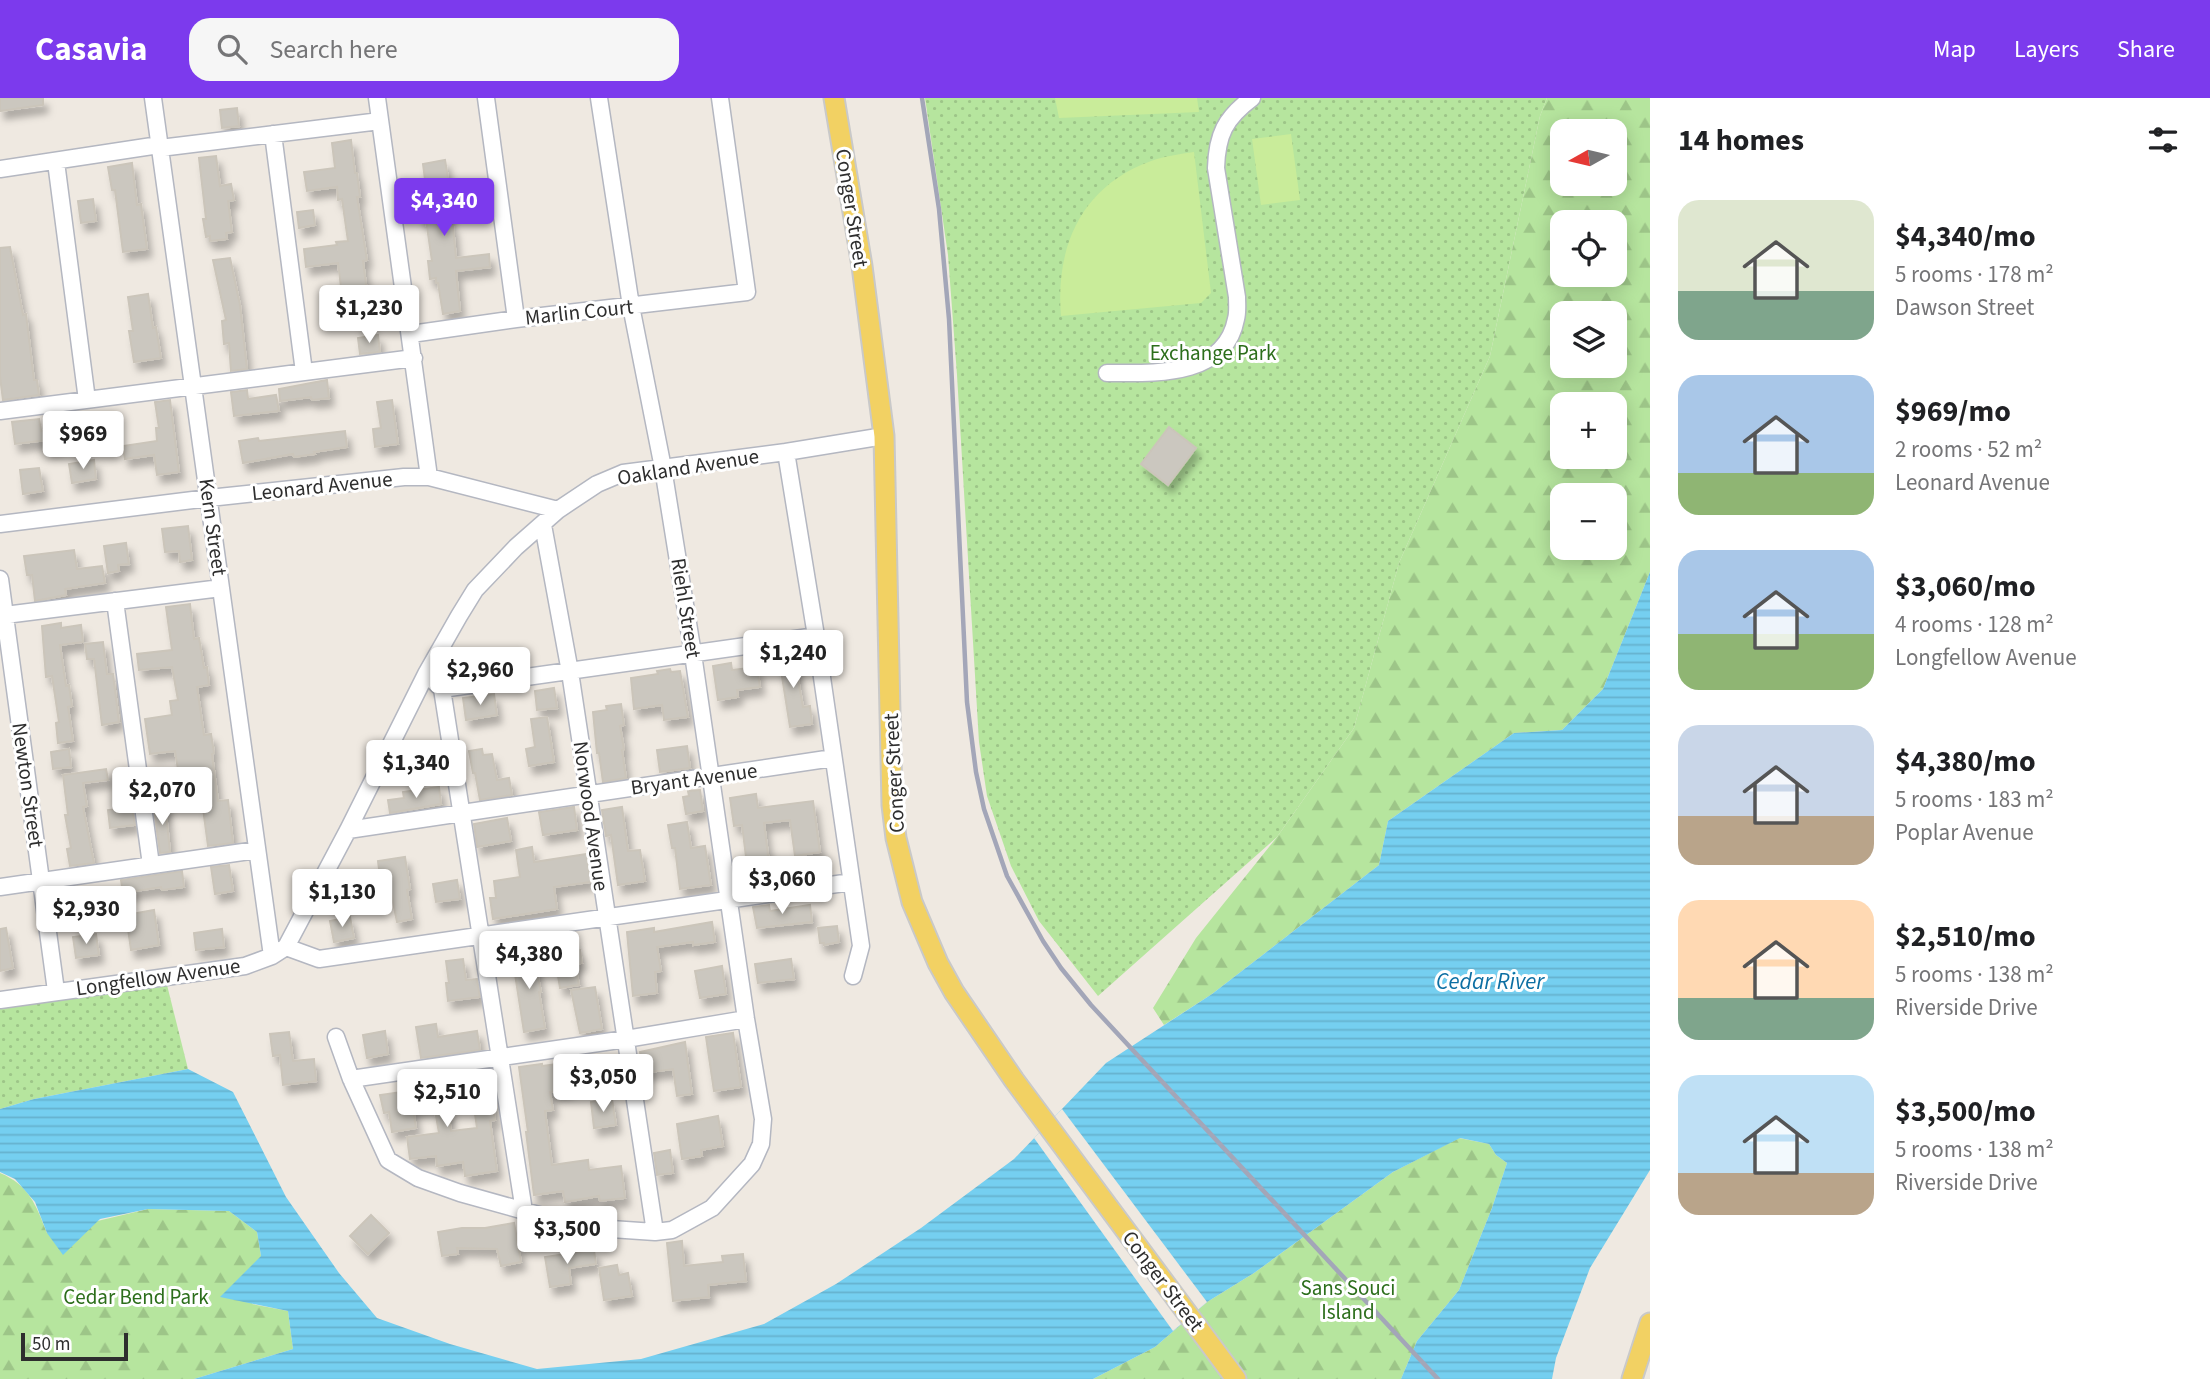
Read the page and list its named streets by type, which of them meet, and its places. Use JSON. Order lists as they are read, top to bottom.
{
  "streets": {
    "main road": ["Conger Street"],
    "street": [
      "Marlin Court",
      "Oakland Avenue",
      "Leonard Avenue",
      "Kern Street",
      "Riehl Street",
      "Bryant Avenue",
      "Newton Street",
      "Norwood Avenue",
      "Longfellow Avenue"
    ]
  },
  "crossings": [
    ["Conger Street", "Oakland Avenue"],
    ["Marlin Court", "Riehl Street"],
    ["Oakland Avenue", "Leonard Avenue"],
    ["Oakland Avenue", "Riehl Street"],
    ["Oakland Avenue", "Bryant Avenue"],
    ["Oakland Avenue", "Norwood Avenue"],
    ["Oakland Avenue", "Longfellow Avenue"],
    ["Leonard Avenue", "Kern Street"],
    ["Kern Street", "Longfellow Avenue"],
    ["Riehl Street", "Bryant Avenue"],
    ["Riehl Street", "Norwood Avenue"],
    ["Bryant Avenue", "Norwood Avenue"],
    ["Newton Street", "Longfellow Avenue"]
  ],
  "water": ["Cedar River"],
  "parks": ["Exchange Park", "Sans Souci Island", "Cedar Bend Park"],
  "scale_bar": "50 m",
  "north": "left",
  "page": {
    "header": "Casavia",
    "search": "Search here",
    "nav": ["Map", "Layers", "Share"],
    "heading": "14 homes",
    "map_buttons": ["+", "−"],
    "price": [
      "$4,340",
      "$1,230",
      "$969",
      "$1,240",
      "$2,960",
      "$1,340",
      "$2,070",
      "$3,060",
      "$1,130",
      "$2,930",
      "$4,380",
      "$3,050",
      "$2,510",
      "$3,500"
    ],
    "list": [
      {
        "name": "$4,340/mo",
        "note": "5 rooms · 178 m² · Dawson Street"
      },
      {
        "name": "$969/mo",
        "note": "2 rooms · 52 m² · Leonard Avenue"
      },
      {
        "name": "$3,060/mo",
        "note": "4 rooms · 128 m² · Longfellow Avenue"
      },
      {
        "name": "$4,380/mo",
        "note": "5 rooms · 183 m² · Poplar Avenue"
      },
      {
        "name": "$2,510/mo",
        "note": "5 rooms · 138 m² · Riverside Drive"
      },
      {
        "name": "$3,500/mo",
        "note": "5 rooms · 138 m² · Riverside Drive"
      }
    ],
    "scale": "50 m"
  }
}
